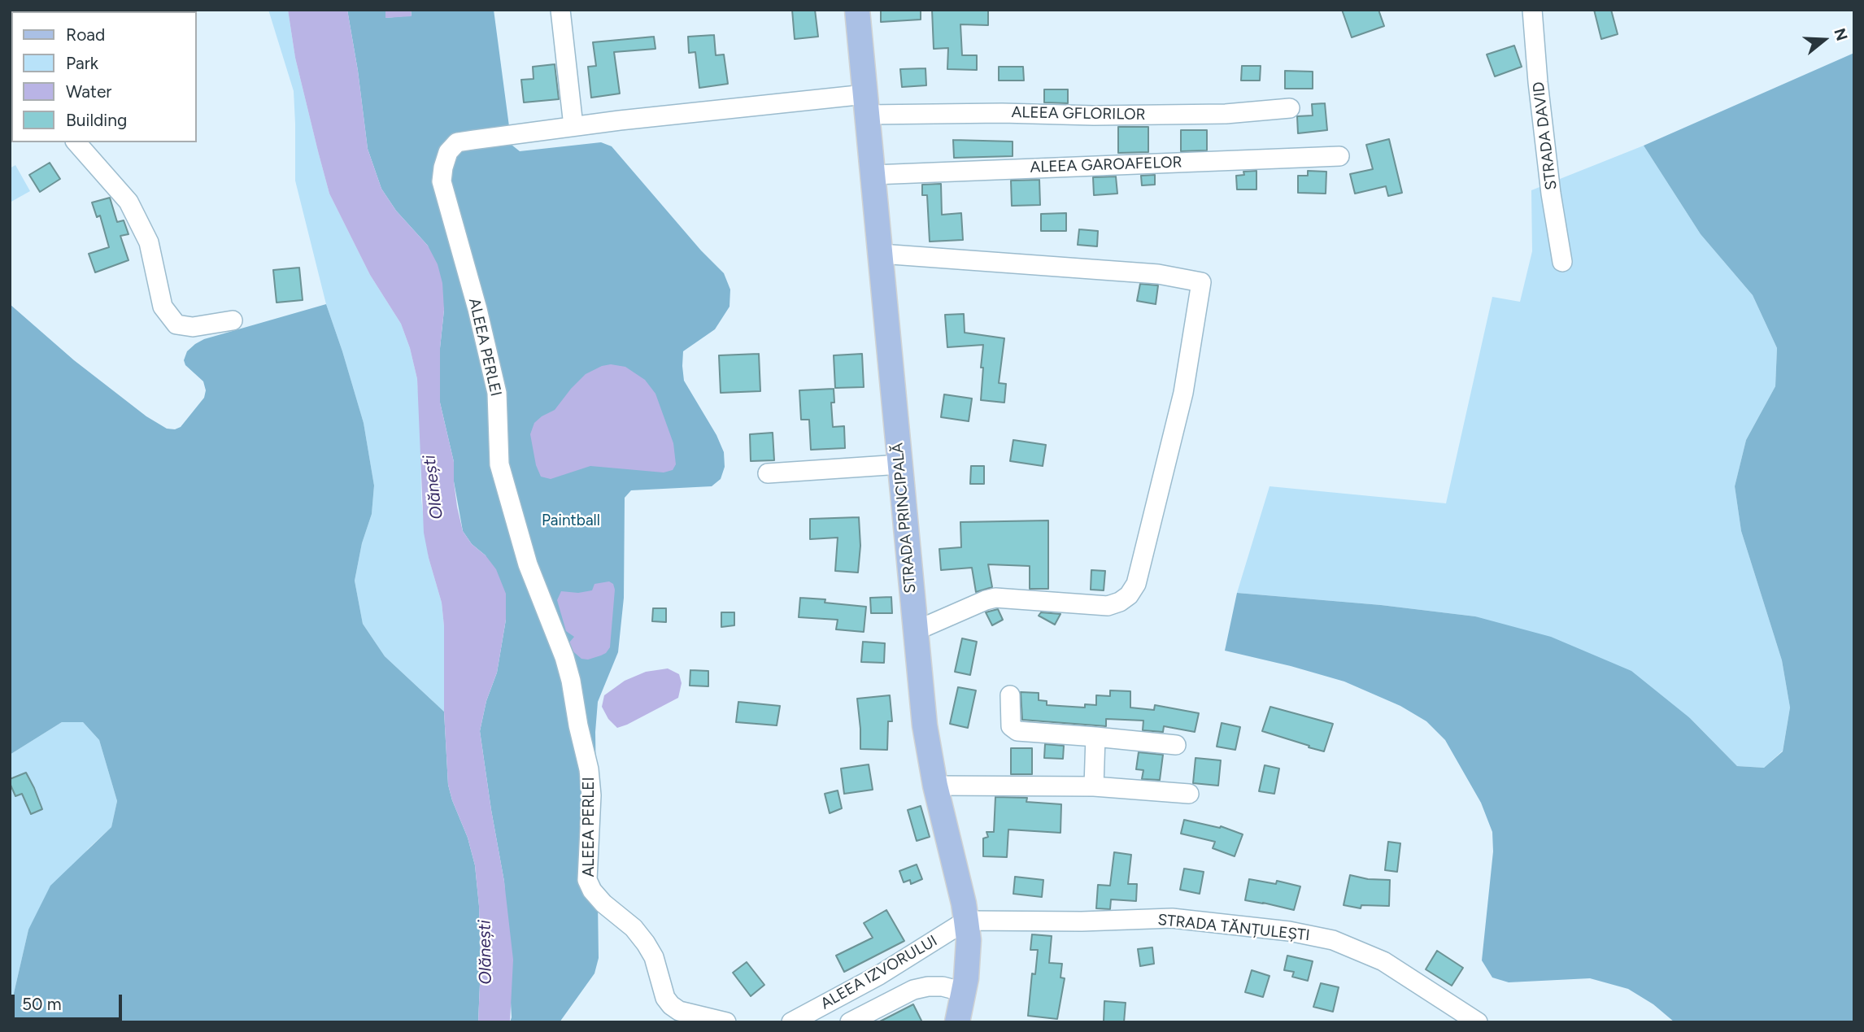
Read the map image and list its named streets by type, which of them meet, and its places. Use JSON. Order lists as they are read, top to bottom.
{
  "streets": {
    "main road": ["STRADA PRINCIPALĂ"],
    "street": [
      "ALEEA GFLORILOR",
      "STRADA DAVID",
      "ALEEA GAROAFELOR",
      "ALEEA PERLEI",
      "STRADA TĂNȚULEȘTI",
      "ALEEA IZVORULUI"
    ]
  },
  "crossings": [
    ["ALEEA GFLORILOR", "ALEEA PERLEI"],
    ["ALEEA GFLORILOR", "STRADA PRINCIPALĂ"],
    ["ALEEA GAROAFELOR", "STRADA PRINCIPALĂ"],
    ["ALEEA PERLEI", "STRADA PRINCIPALĂ"],
    ["STRADA PRINCIPALĂ", "STRADA TĂNȚULEȘTI"],
    ["STRADA PRINCIPALĂ", "ALEEA IZVORULUI"],
    ["STRADA TĂNȚULEȘTI", "ALEEA IZVORULUI"]
  ],
  "water": ["Olănești"],
  "parks": ["Paintball"],
  "legend": [
    "Road",
    "Park",
    "Water",
    "Building"
  ],
  "scale_bar": "50 m",
  "north": "right"
}
